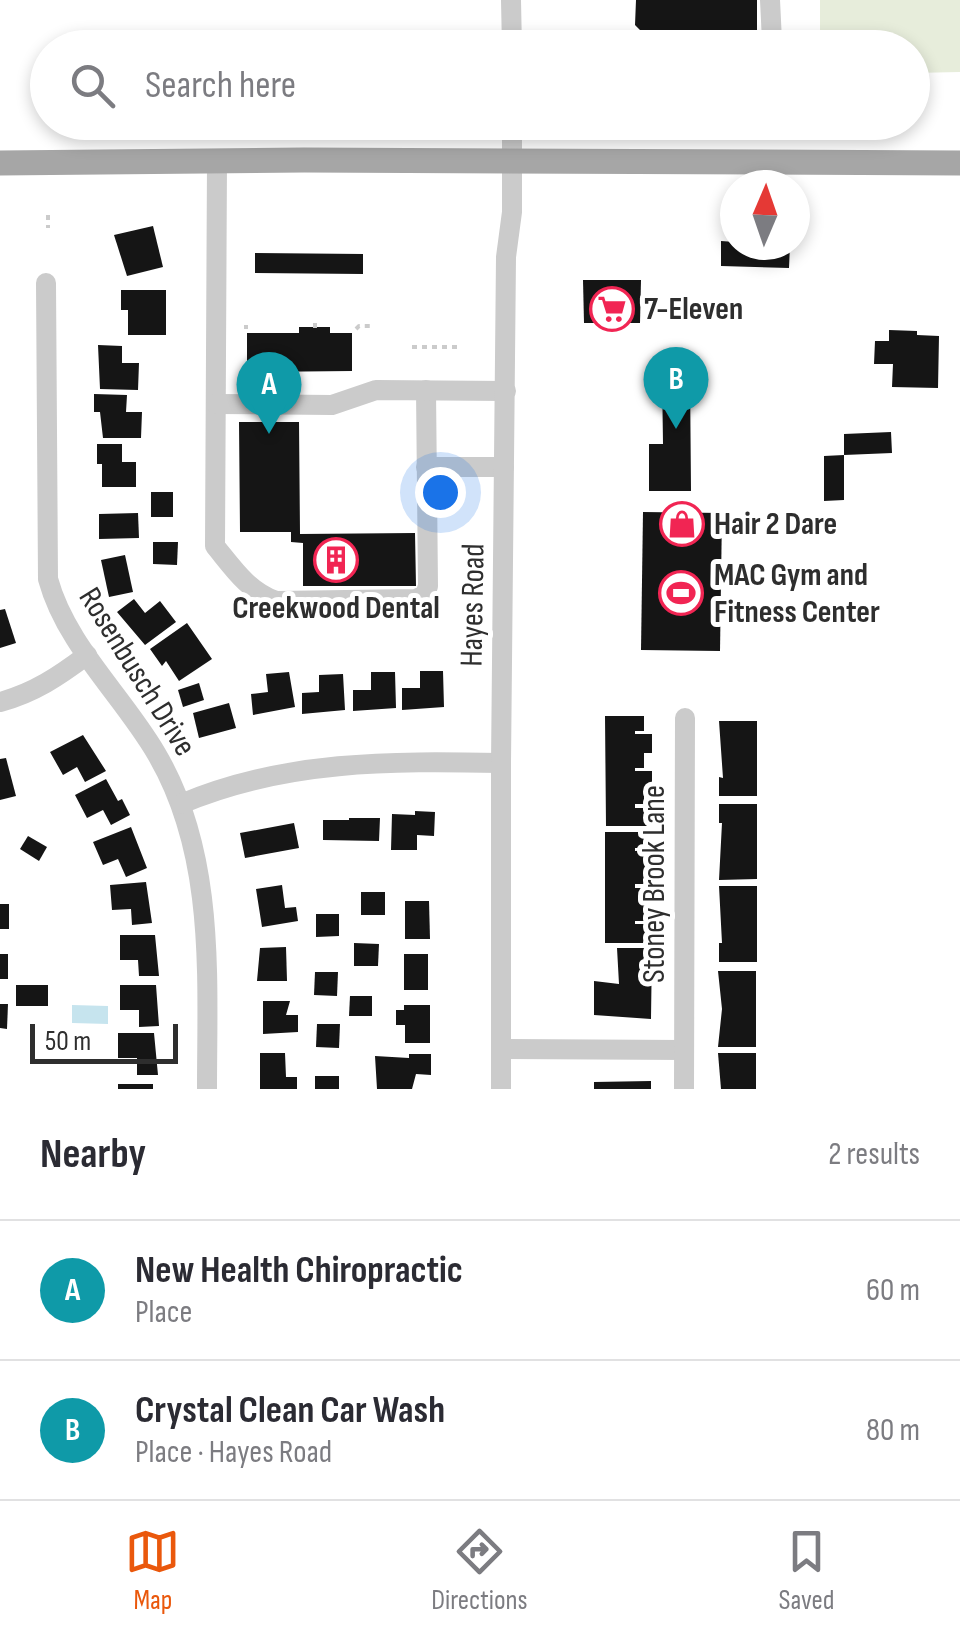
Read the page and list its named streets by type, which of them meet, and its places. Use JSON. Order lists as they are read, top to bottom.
{
  "streets": {
    "street": ["Hayes Road", "Rosenbusch Drive", "Stoney Brook Lane"]
  },
  "places": {
    "supermarket": ["7-Eleven"],
    "shop": ["Hair 2 Dare"],
    "building": ["Creekwood Dental"],
    "sports": ["MAC Gym and Fitness Center"]
  },
  "scale_bar": "50 m",
  "north": "top",
  "page": {
    "search": "Search here",
    "pins": ["B", "A"],
    "scale": "50 m",
    "heading": ["Nearby", "2 results"],
    "list": [
      {
        "mark": "A",
        "name": "New Health Chiropractic",
        "note": "Place",
        "value": "60 m"
      },
      {
        "mark": "B",
        "name": "Crystal Clean Car Wash",
        "note": "Place · Hayes Road",
        "value": "80 m"
      }
    ],
    "nav": ["Map", "Directions", "Saved"]
  }
}
